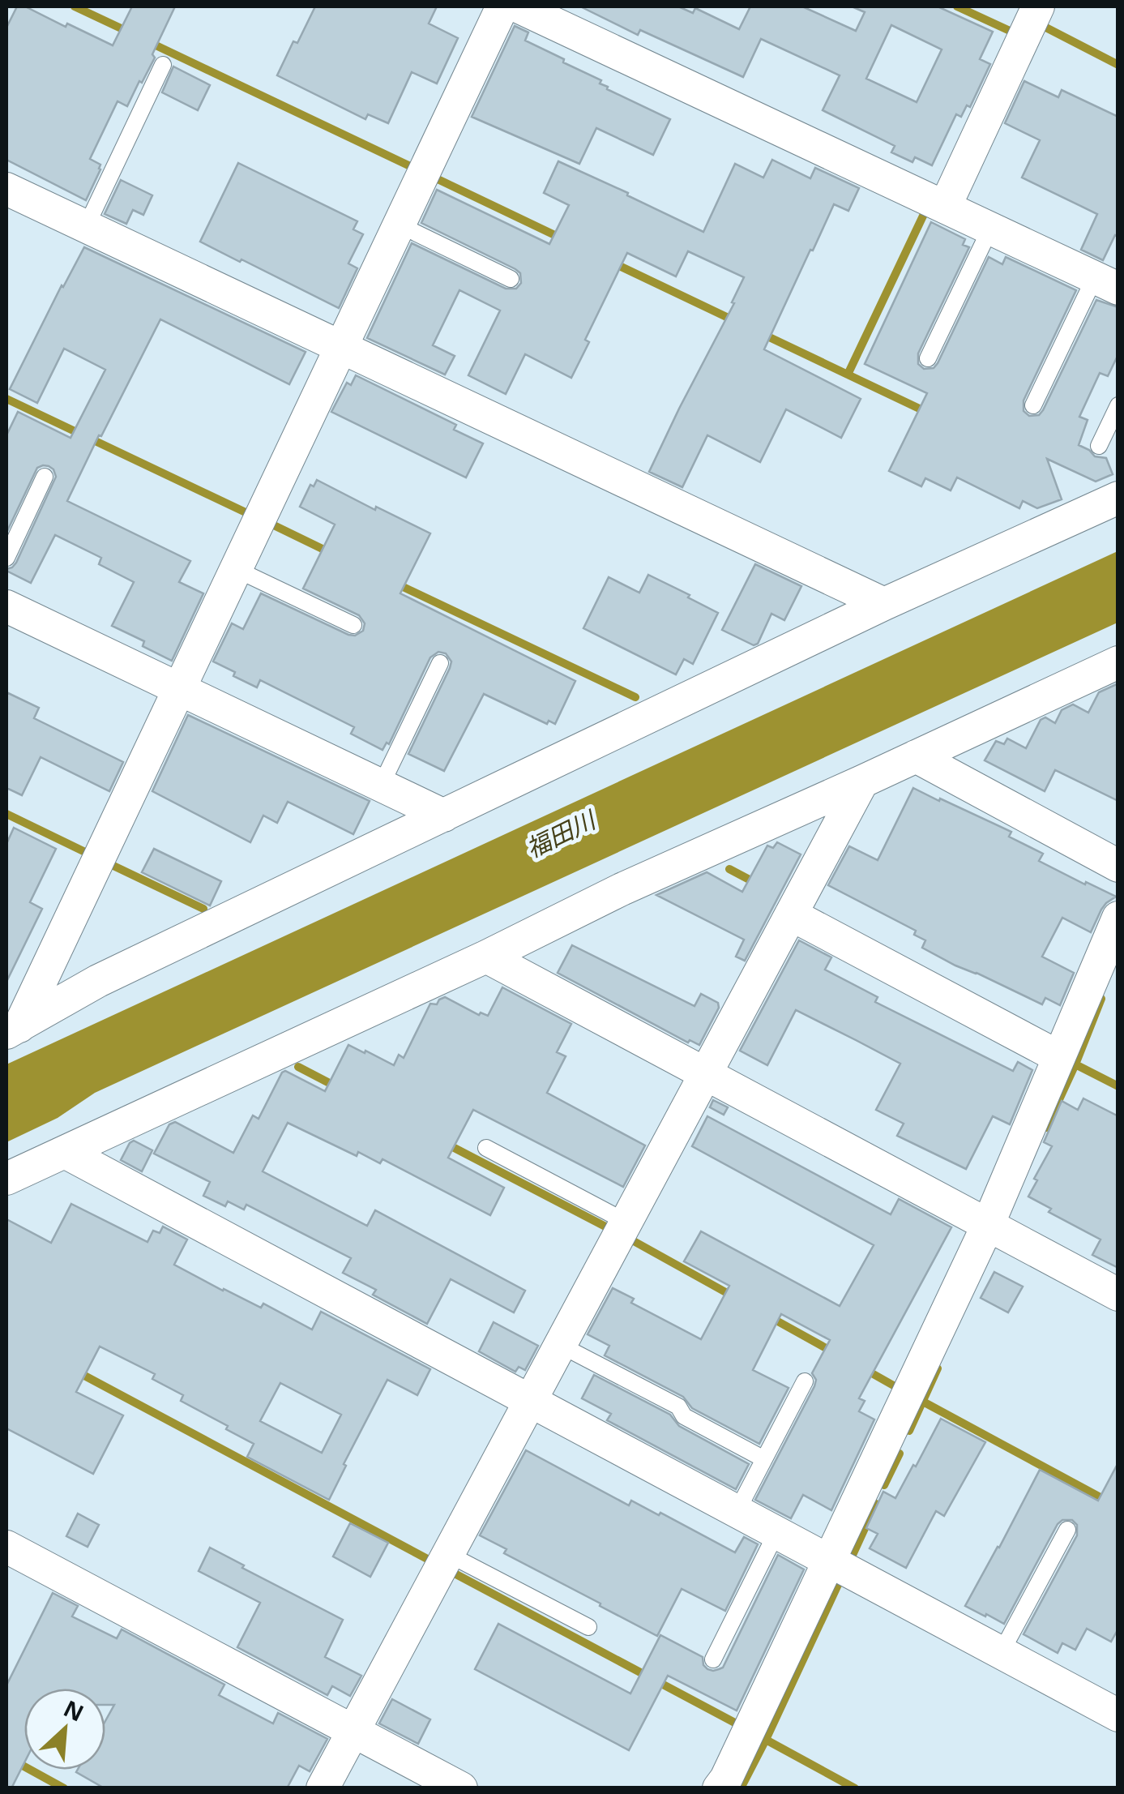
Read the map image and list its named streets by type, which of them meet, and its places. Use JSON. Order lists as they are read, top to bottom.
{
  "water": ["福田川"],
  "north": "top right"
}
